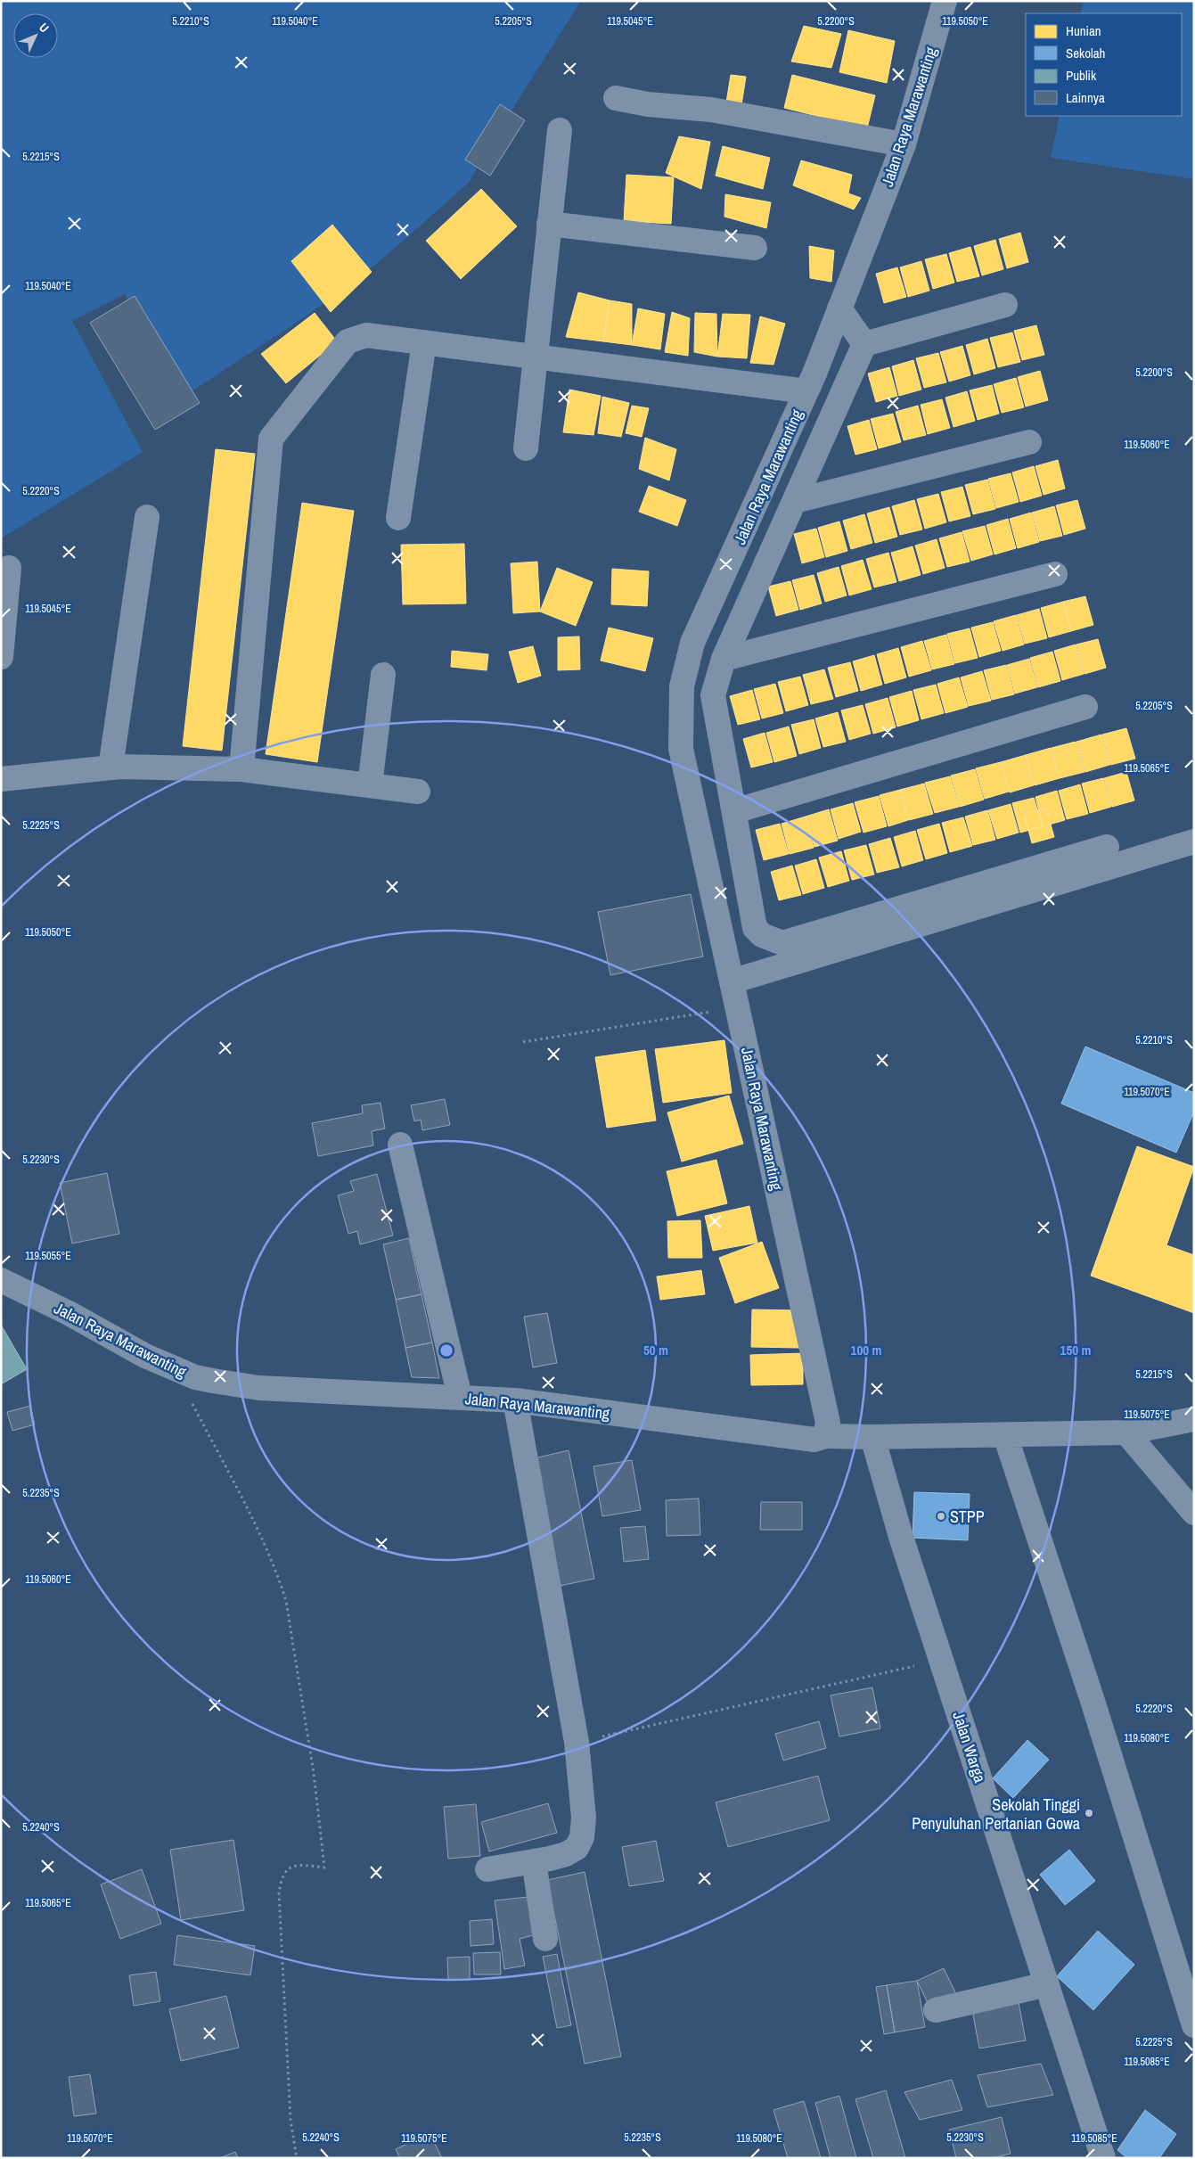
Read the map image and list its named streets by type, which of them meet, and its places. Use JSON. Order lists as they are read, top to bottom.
{
  "streets": {
    "street": ["Jalan Raya Marawanting", "Jalan Warga"]
  },
  "places": ["STPP", "Sekolah Tinggi Penyuluhan Pertanian Gowa"],
  "legend": [
    "Hunian",
    "Sekolah",
    "Publik",
    "Lainnya"
  ],
  "north": "top right",
  "coordinates": [
    "119.5040°E",
    "119.5045°E",
    "119.5050°E",
    "5.2210°S",
    "5.2205°S",
    "5.2200°S",
    "5.2215°S",
    "119.5060°E",
    "5.2220°S",
    "119.5065°E",
    "5.2225°S",
    "119.5070°E",
    "5.2230°S",
    "119.5055°E",
    "119.5075°E",
    "5.2235°S",
    "119.5080°E",
    "5.2240°S",
    "119.5085°E"
  ],
  "rings": ["50 m", "100 m", "150 m"]
}
